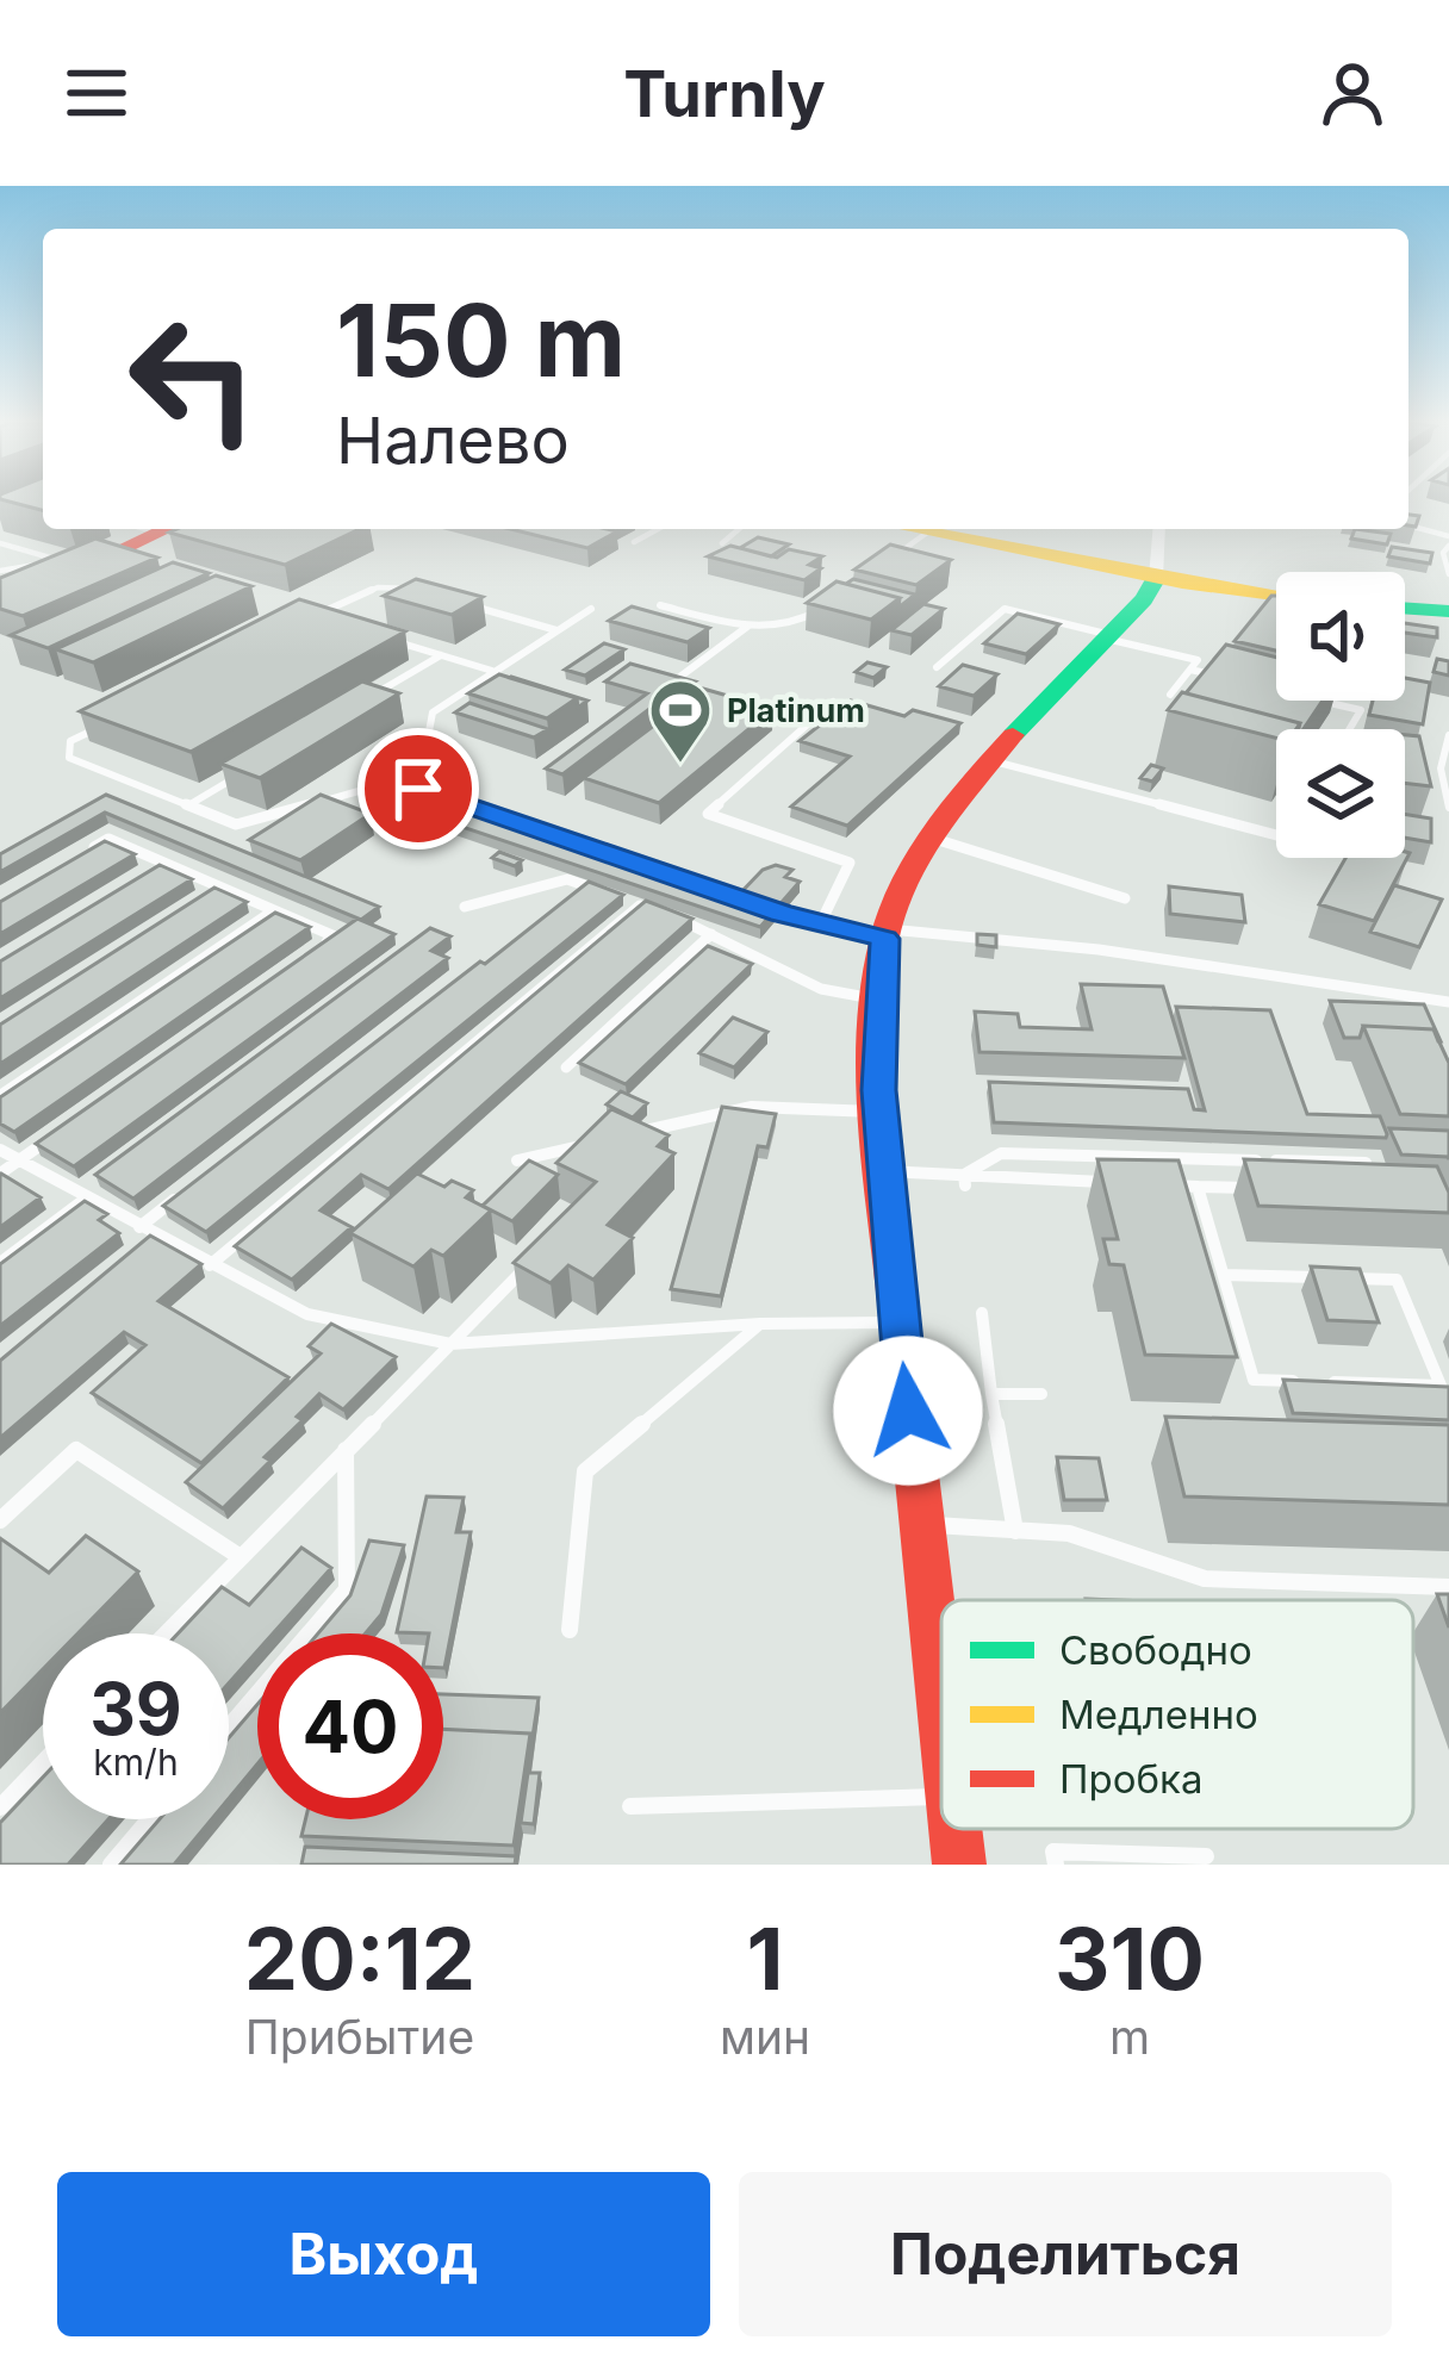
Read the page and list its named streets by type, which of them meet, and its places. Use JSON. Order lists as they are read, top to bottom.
{
  "places": {
    "sports": ["Platinum"]
  },
  "legend": ["Свободно", "Медленно", "Пробка"],
  "page": {
    "header": "Turnly",
    "turn": ["150 m", "Налево"],
    "speed": "39 km/h",
    "limit": "40",
    "eta": [
      "20:12",
      "Прибытие",
      "1",
      "мин",
      "310",
      "m"
    ],
    "buttons": ["Выход", "Поделиться"]
  }
}
